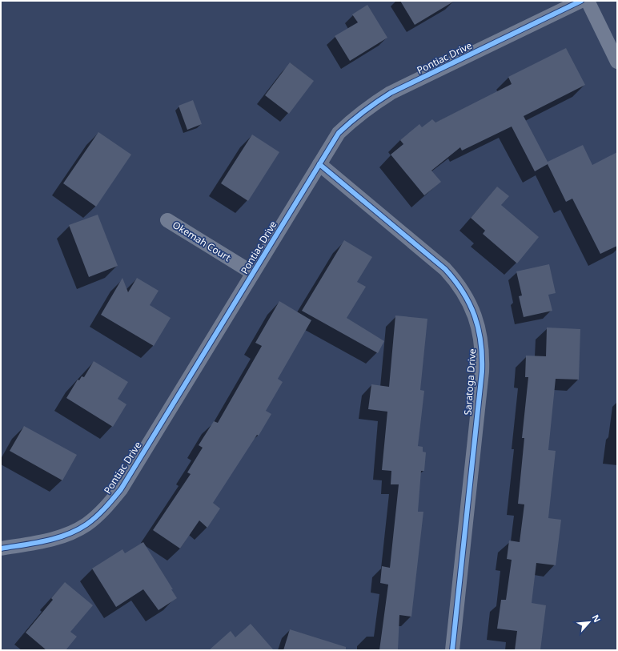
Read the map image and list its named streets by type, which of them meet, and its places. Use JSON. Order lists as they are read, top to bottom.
{
  "streets": {
    "street": ["Pontiac Drive", "Okemah Court", "Saratoga Drive"]
  },
  "crossings": [
    ["Pontiac Drive", "Okemah Court"],
    ["Pontiac Drive", "Saratoga Drive"]
  ],
  "north": "top right"
}
